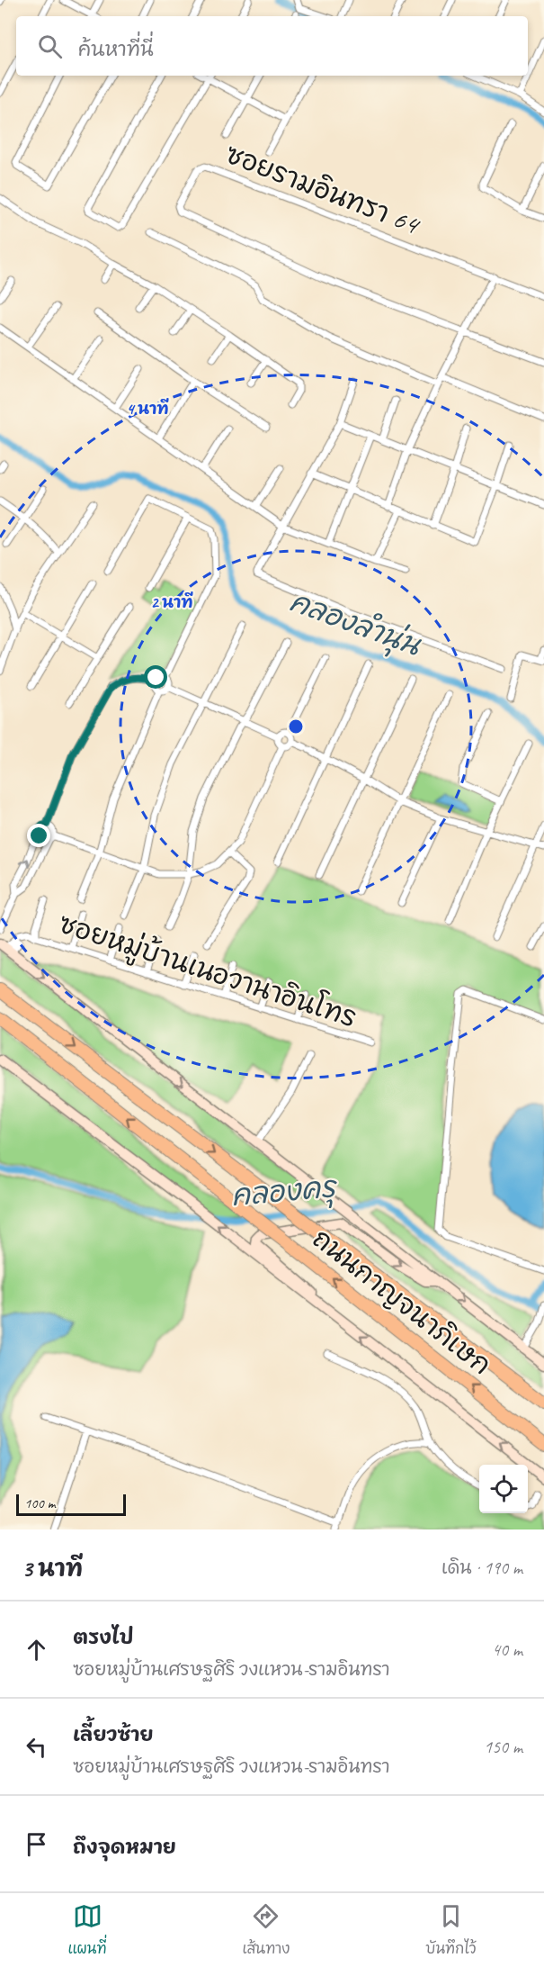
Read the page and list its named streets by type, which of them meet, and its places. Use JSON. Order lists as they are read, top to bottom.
{
  "streets": {
    "highway": ["ถนนกาญจนาภิเษก"],
    "street": ["ซอยรามอินทรา 64", "ซอยหมู่บ้านเนอวานาอินโทร"]
  },
  "water": ["คลองลำนุ่น", "คลองครุ"],
  "scale_bar": "100 m",
  "page": {
    "search": "ค้นหาที่นี่",
    "scale": "100 m",
    "heading": ["3 นาที", "เดิน · 190 m"],
    "list": [
      ["ตรงไป", "ซอยหมู่บ้านเศรษฐศิริ วงแหวน-รามอินทรา", "40 m"],
      ["เลี้ยวซ้าย", "ซอยหมู่บ้านเศรษฐศิริ วงแหวน-รามอินทรา", "150 m"],
      "ถึงจุดหมาย"
    ],
    "nav": ["แผนที่", "เส้นทาง", "บันทึกไว้"]
  },
  "rings": ["4 นาที", "2 นาที"]
}
